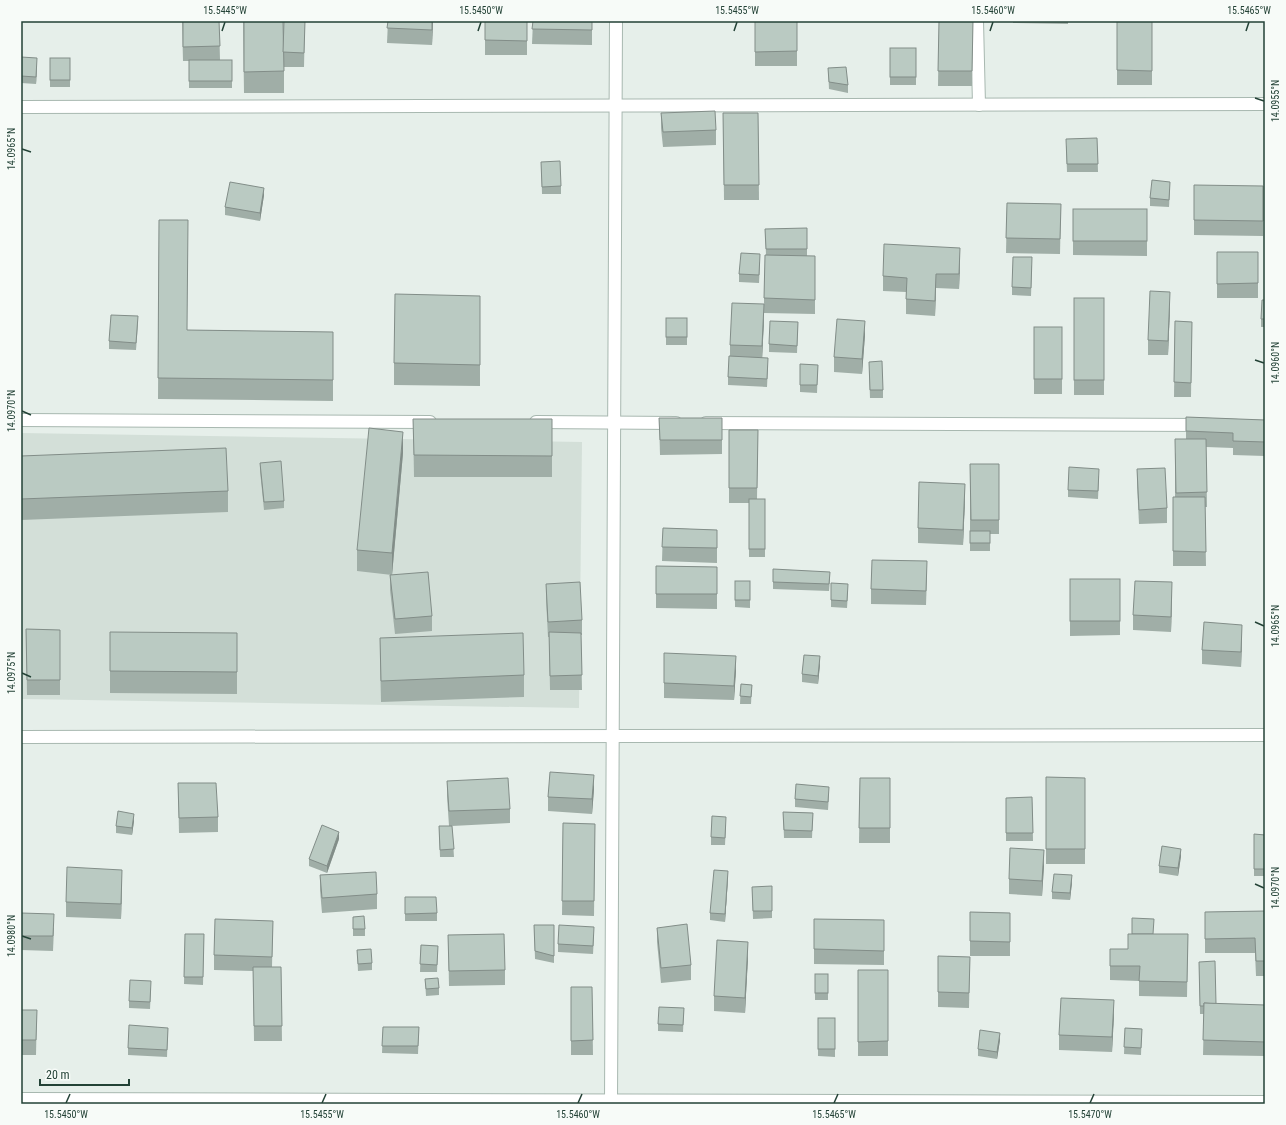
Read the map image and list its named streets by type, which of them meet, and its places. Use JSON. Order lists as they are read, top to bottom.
{
  "scale_bar": "20 m",
  "coordinates": [
    "15.5445°W",
    "15.5450°W",
    "15.5455°W",
    "15.5460°W",
    "15.5465°W",
    "14.0955°N",
    "14.0965°N",
    "14.0960°N",
    "14.0970°N",
    "14.0975°N",
    "14.0980°N",
    "15.5470°W"
  ]
}
